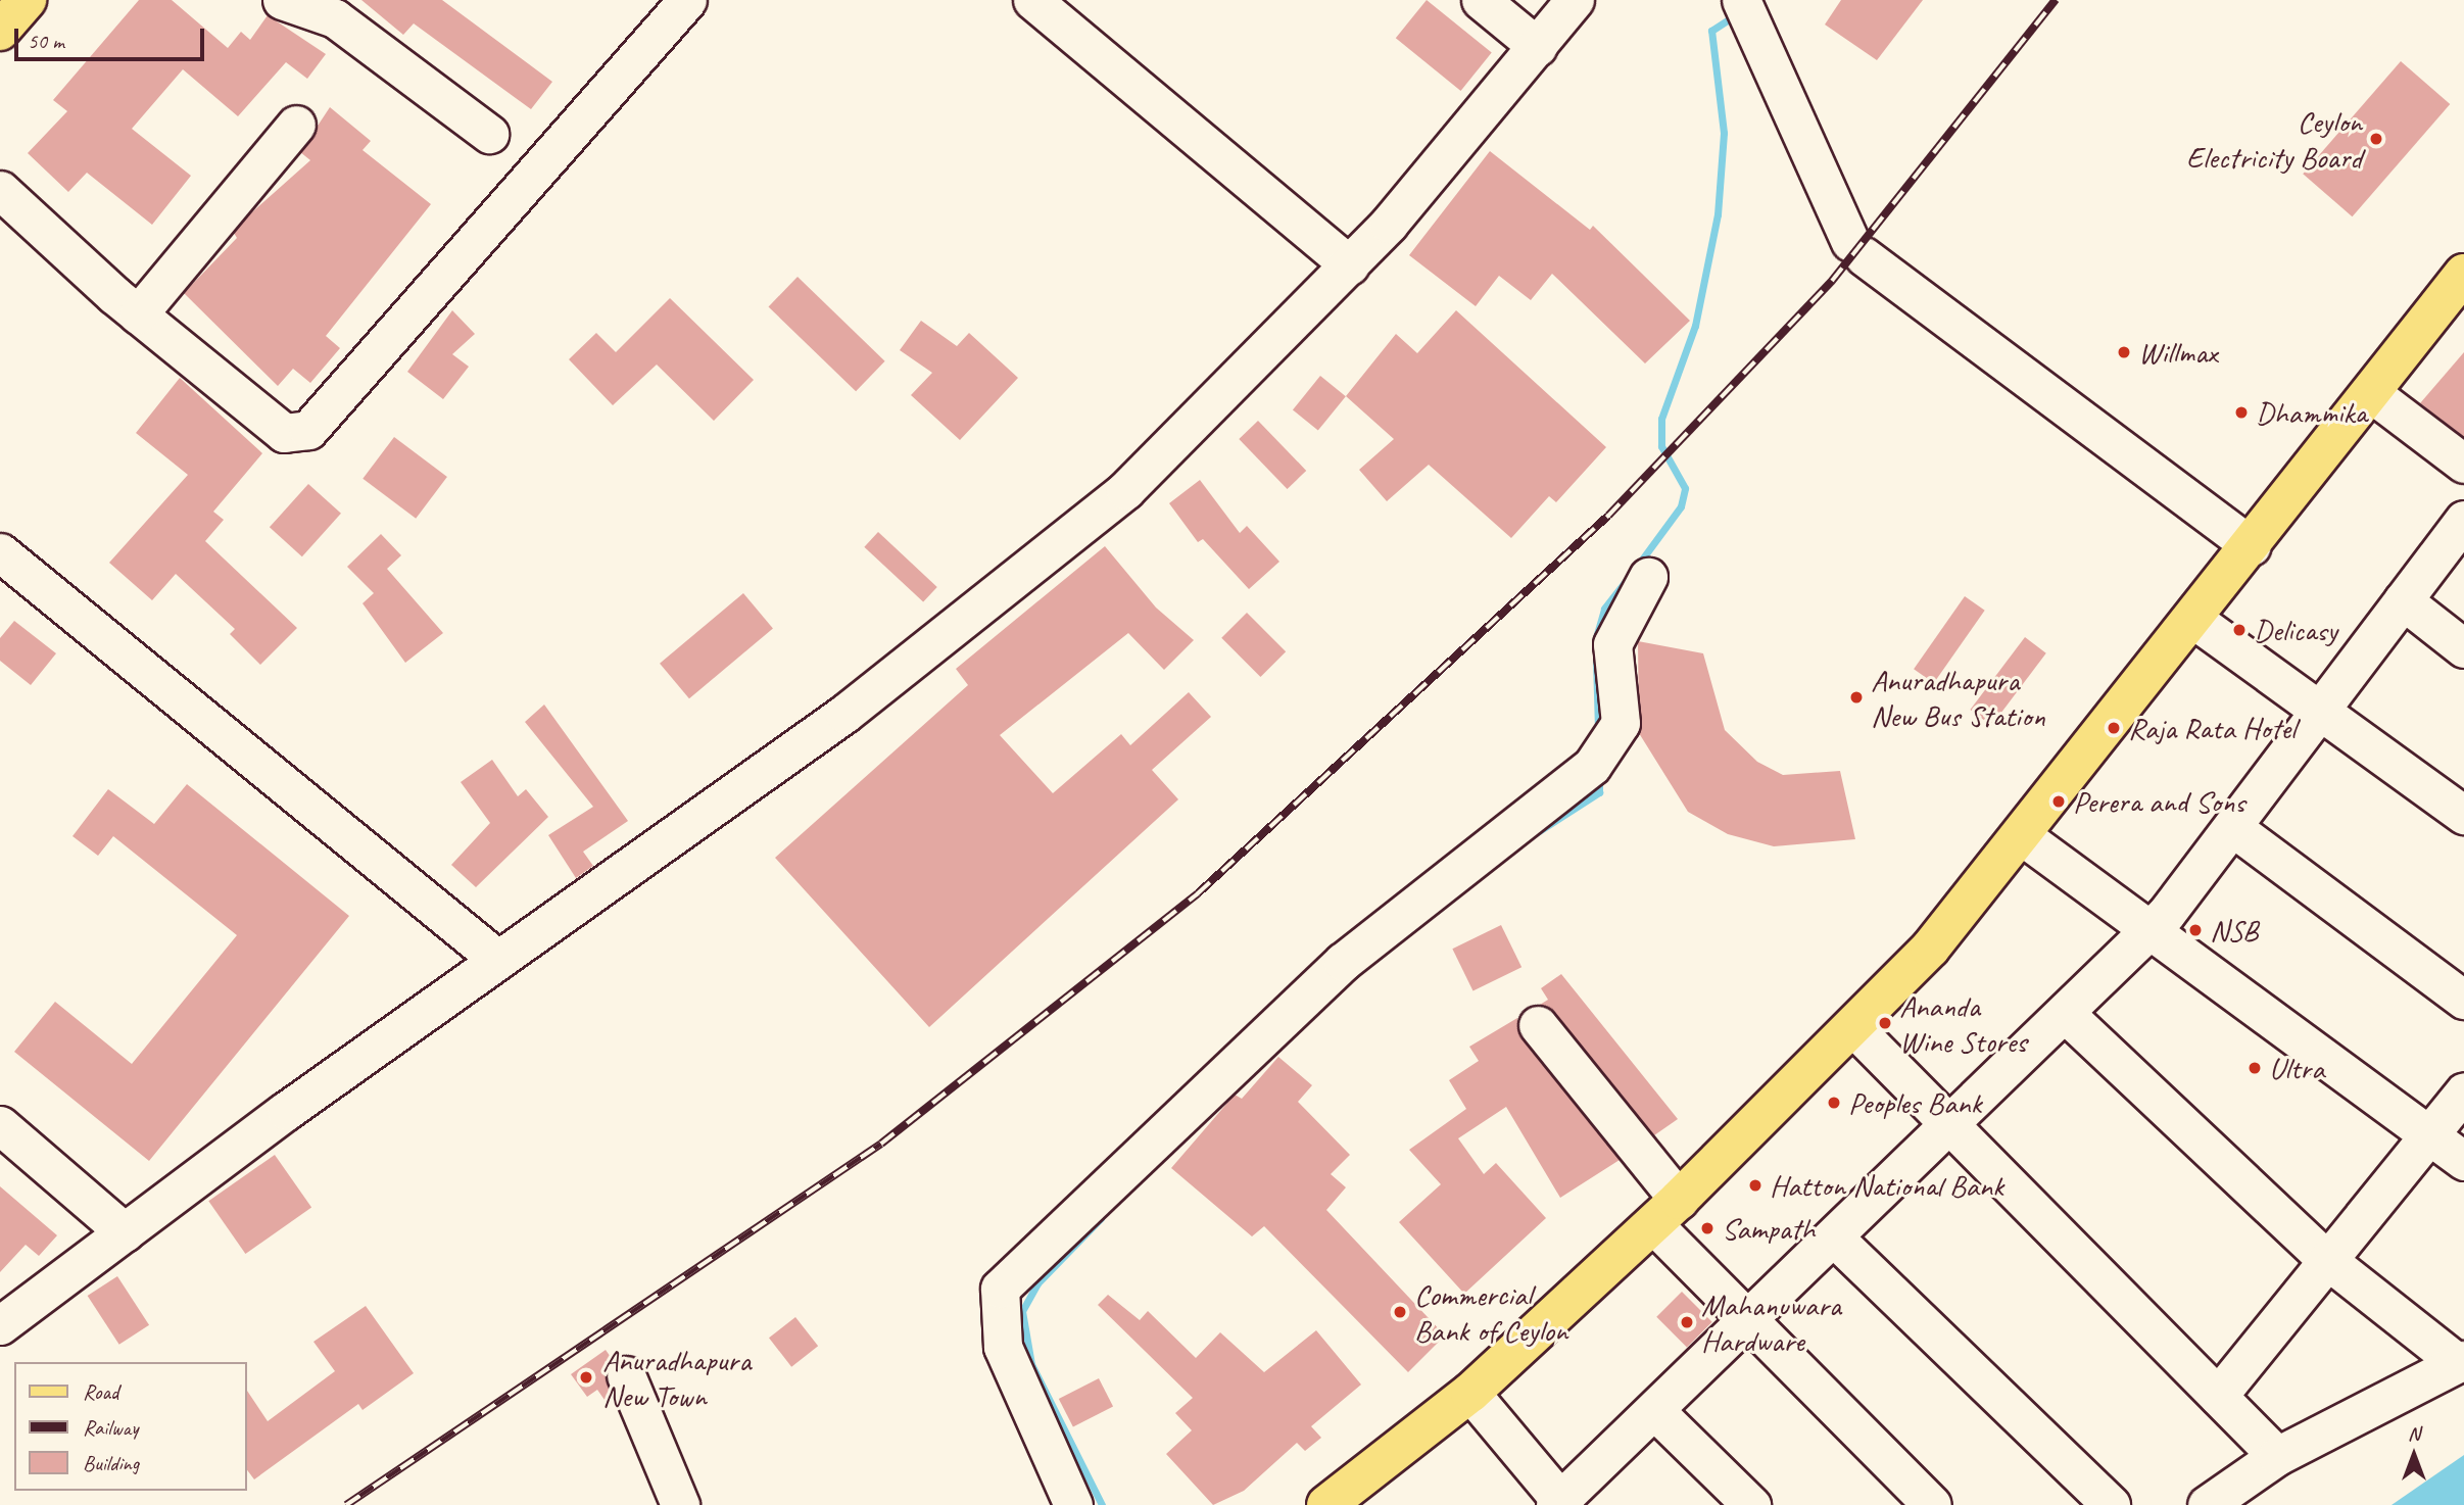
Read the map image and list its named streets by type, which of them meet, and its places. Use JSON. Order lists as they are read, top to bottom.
{
  "places": [
    "Ceylon Electricity Board",
    "Willmax",
    "Dhammika",
    "Delicasy",
    "Anuradhapura New Bus Station",
    "Raja Rata Hotel",
    "Perera and Sons",
    "NSB",
    "Ananda Wine Stores",
    "Ultra",
    "Peoples Bank",
    "Hatton National Bank",
    "Sampath",
    "Commercial Bank of Ceylon",
    "Mahanuwara Hardware",
    "Anuradhapura New Town"
  ],
  "legend": ["Road", "Railway", "Building"],
  "scale_bar": "50 m",
  "north": "top"
}
